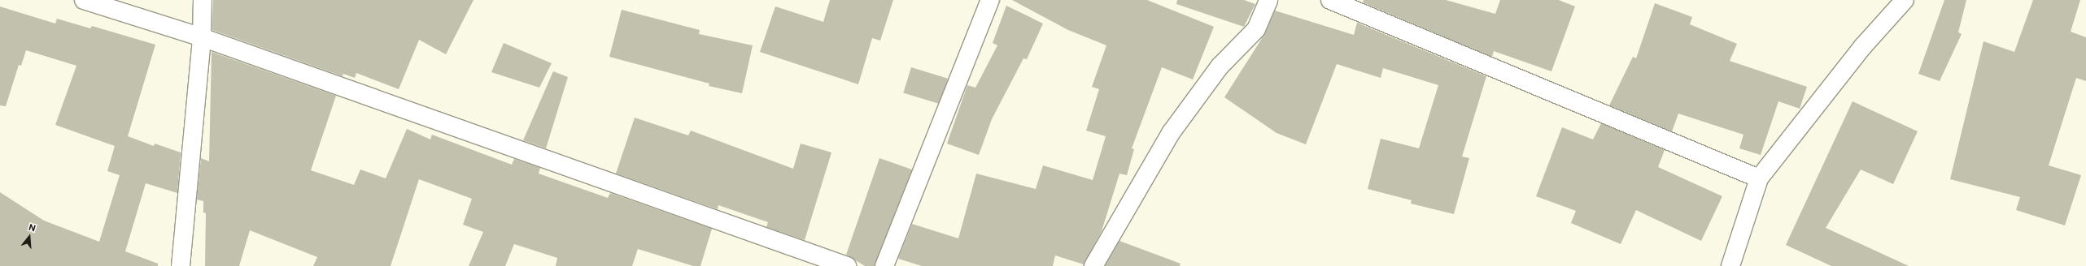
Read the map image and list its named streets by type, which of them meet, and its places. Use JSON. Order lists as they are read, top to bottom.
{
  "north": "top"
}
